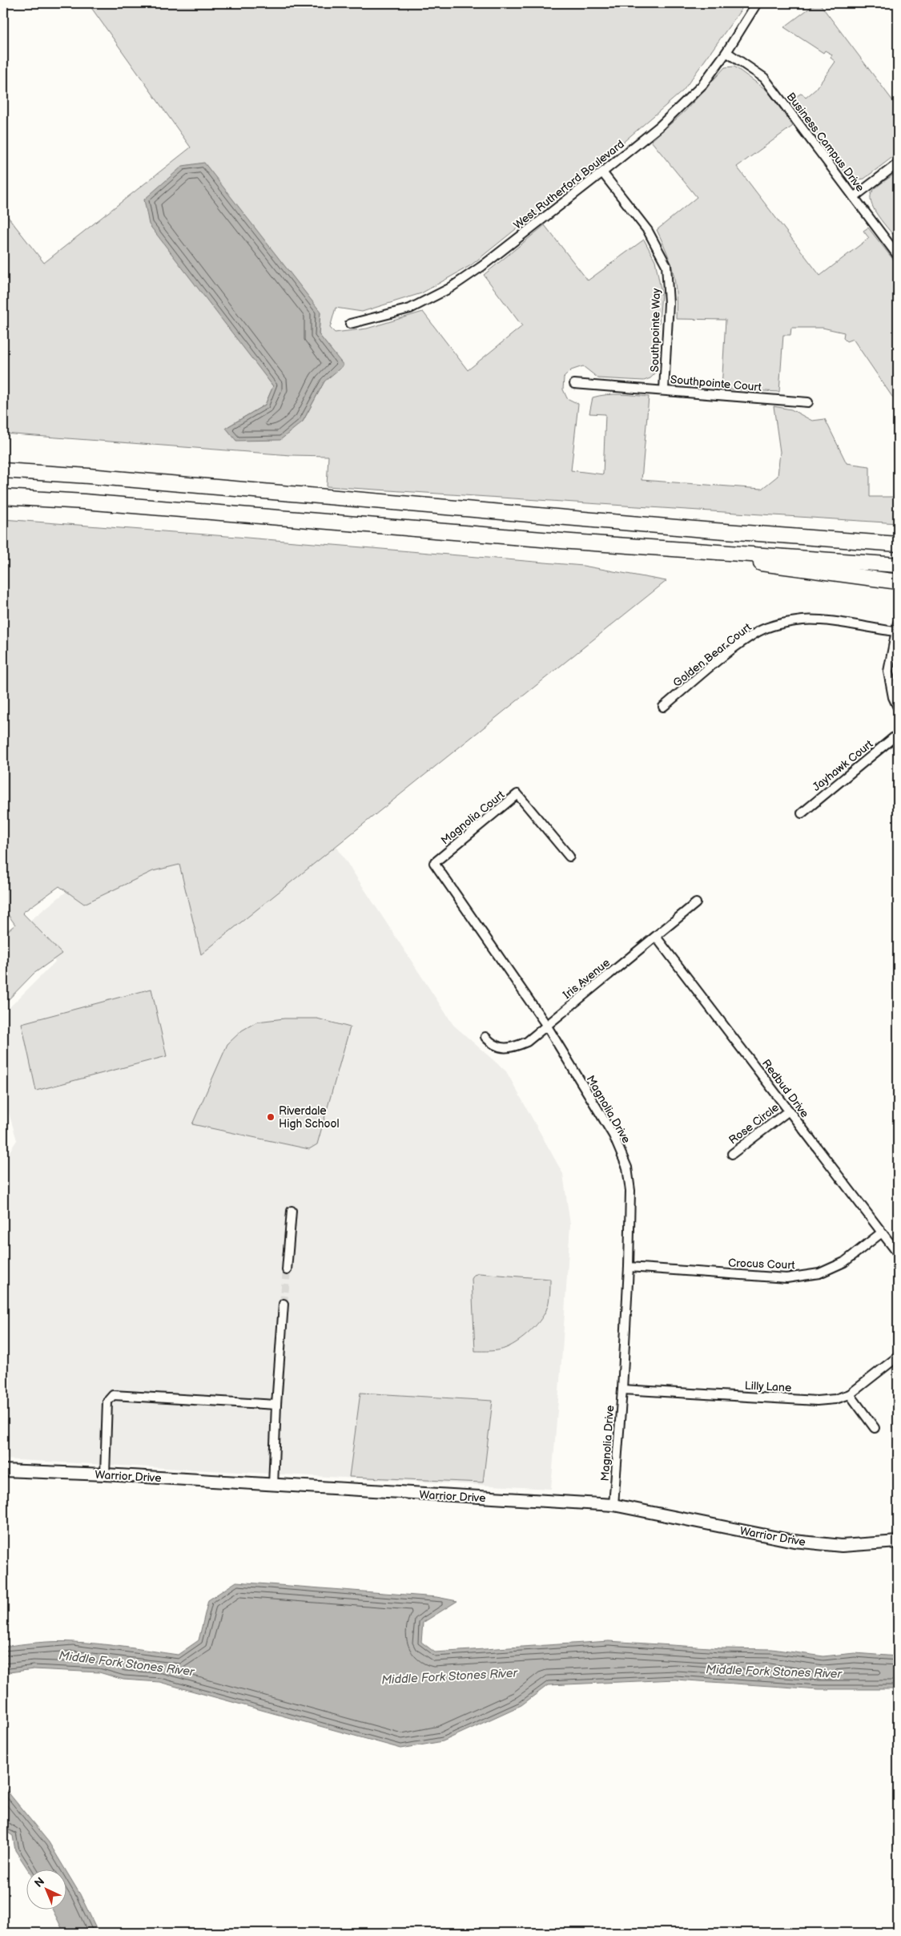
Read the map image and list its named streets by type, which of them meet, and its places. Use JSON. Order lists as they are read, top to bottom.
{
  "streets": {
    "street": [
      "Business Campus Drive",
      "West Rutherford Boulevard",
      "Southpointe Way",
      "Southpointe Court",
      "Golden Bear Court",
      "Jayhawk Court",
      "Magnolia Court",
      "Iris Avenue",
      "Redbud Drive",
      "Magnolia Drive",
      "Rose Circle",
      "Crocus Court",
      "Lilly Lane",
      "Warrior Drive"
    ]
  },
  "crossings": [
    ["Business Campus Drive", "West Rutherford Boulevard"],
    ["West Rutherford Boulevard", "Southpointe Way"],
    ["Southpointe Way", "Southpointe Court"],
    ["Magnolia Court", "Magnolia Drive"],
    ["Iris Avenue", "Redbud Drive"],
    ["Iris Avenue", "Magnolia Drive"],
    ["Redbud Drive", "Rose Circle"],
    ["Redbud Drive", "Crocus Court"],
    ["Magnolia Drive", "Crocus Court"],
    ["Magnolia Drive", "Lilly Lane"],
    ["Magnolia Drive", "Warrior Drive"]
  ],
  "water": ["Middle Fork Stones River"],
  "places": ["Riverdale High School"],
  "north": "top left"
}
